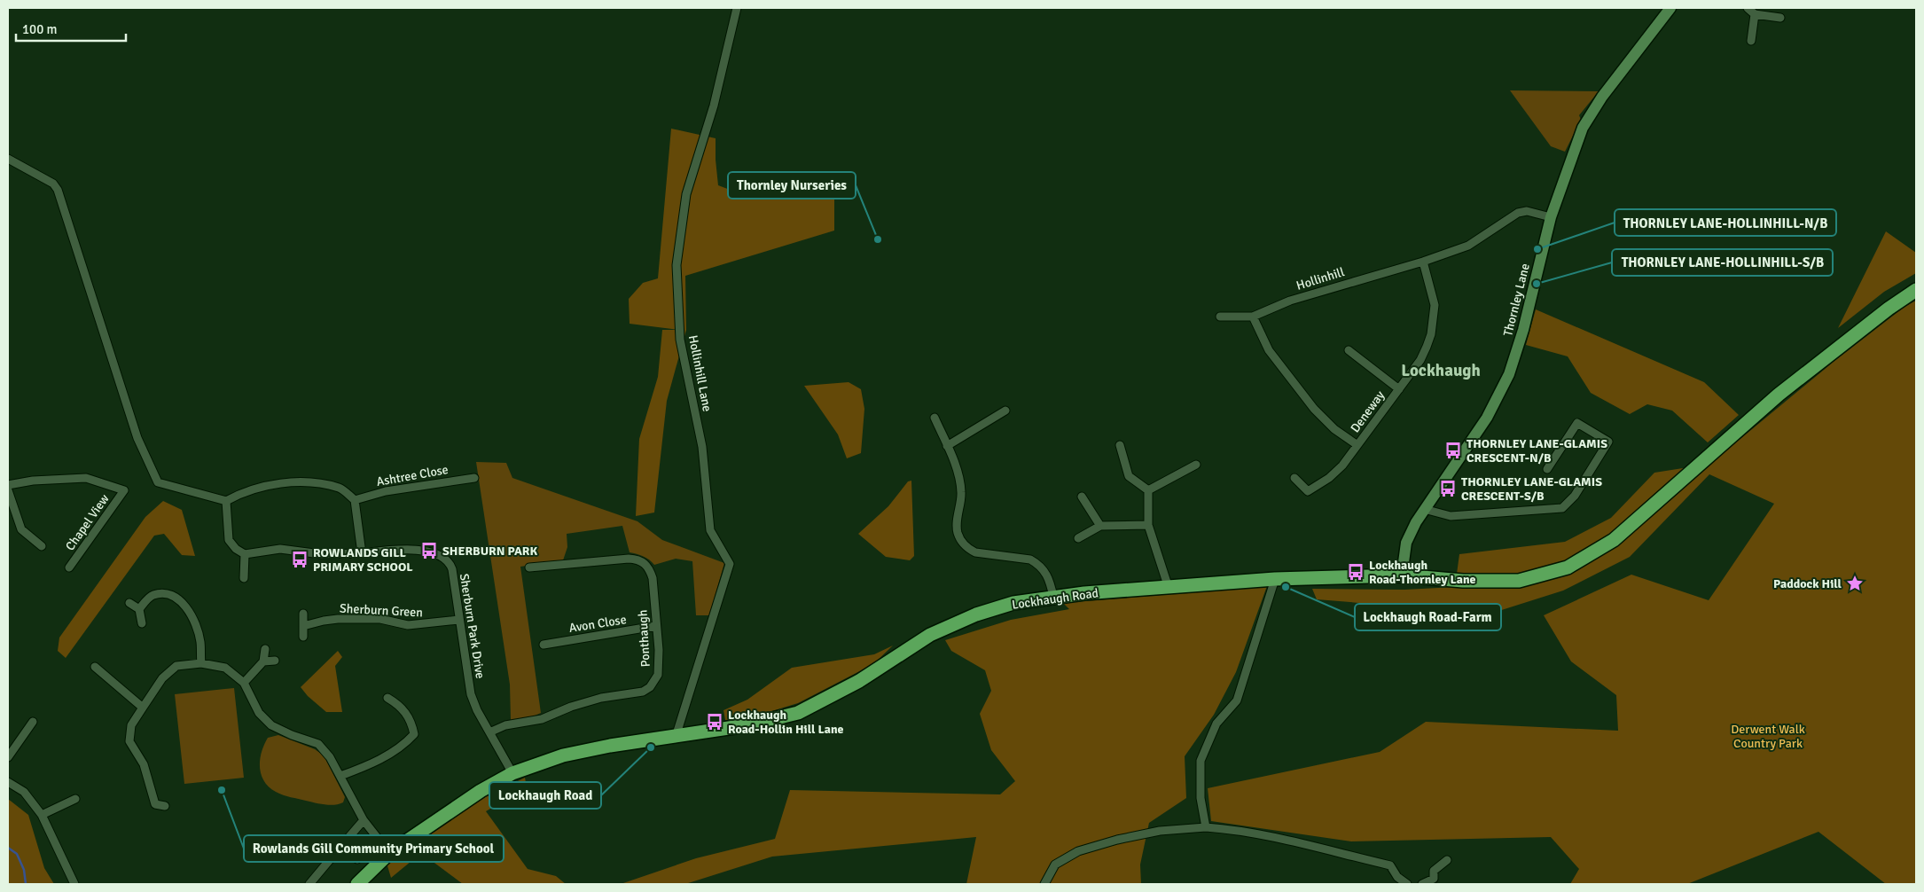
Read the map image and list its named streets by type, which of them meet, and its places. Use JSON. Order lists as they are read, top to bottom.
{
  "streets": {
    "main road": ["Lockhaugh Road"],
    "street": [
      "Hollinhill",
      "Thornley Lane",
      "Hollinhill Lane",
      "Deneway",
      "Ashtree Close",
      "Chapel View",
      "Sherburn Green",
      "Avon Close",
      "Sherburn Park Drive",
      "Ponthaugh"
    ]
  },
  "crossings": [
    ["Hollinhill", "Thornley Lane"],
    ["Hollinhill", "Deneway"],
    ["Thornley Lane", "Lockhaugh Road"],
    ["Hollinhill Lane", "Lockhaugh Road"],
    ["Lockhaugh Road", "Sherburn Park Drive"],
    ["Sherburn Green", "Sherburn Park Drive"],
    ["Avon Close", "Ponthaugh"],
    ["Sherburn Park Drive", "Ponthaugh"]
  ],
  "districts": ["Lockhaugh"],
  "parks": ["Derwent Walk Country Park"],
  "places": {
    "other": [
      "Thornley Nurseries",
      "THORNLEY LANE-HOLLINHILL-N/B",
      "THORNLEY LANE-HOLLINHILL-S/B",
      "Lockhaugh Road-Farm",
      "Lockhaugh Road",
      "Rowlands Gill Community Primary School"
    ],
    "bus stop": [
      "THORNLEY LANE-GLAMIS CRESCENT-N/B",
      "THORNLEY LANE-GLAMIS CRESCENT-S/B",
      "SHERBURN PARK",
      "ROWLANDS GILL PRIMARY SCHOOL",
      "Lockhaugh Road-Thornley Lane",
      "Lockhaugh Road-Hollin Hill Lane"
    ],
    "place": ["Paddock Hill"]
  },
  "scale_bar": "100 m"
}
